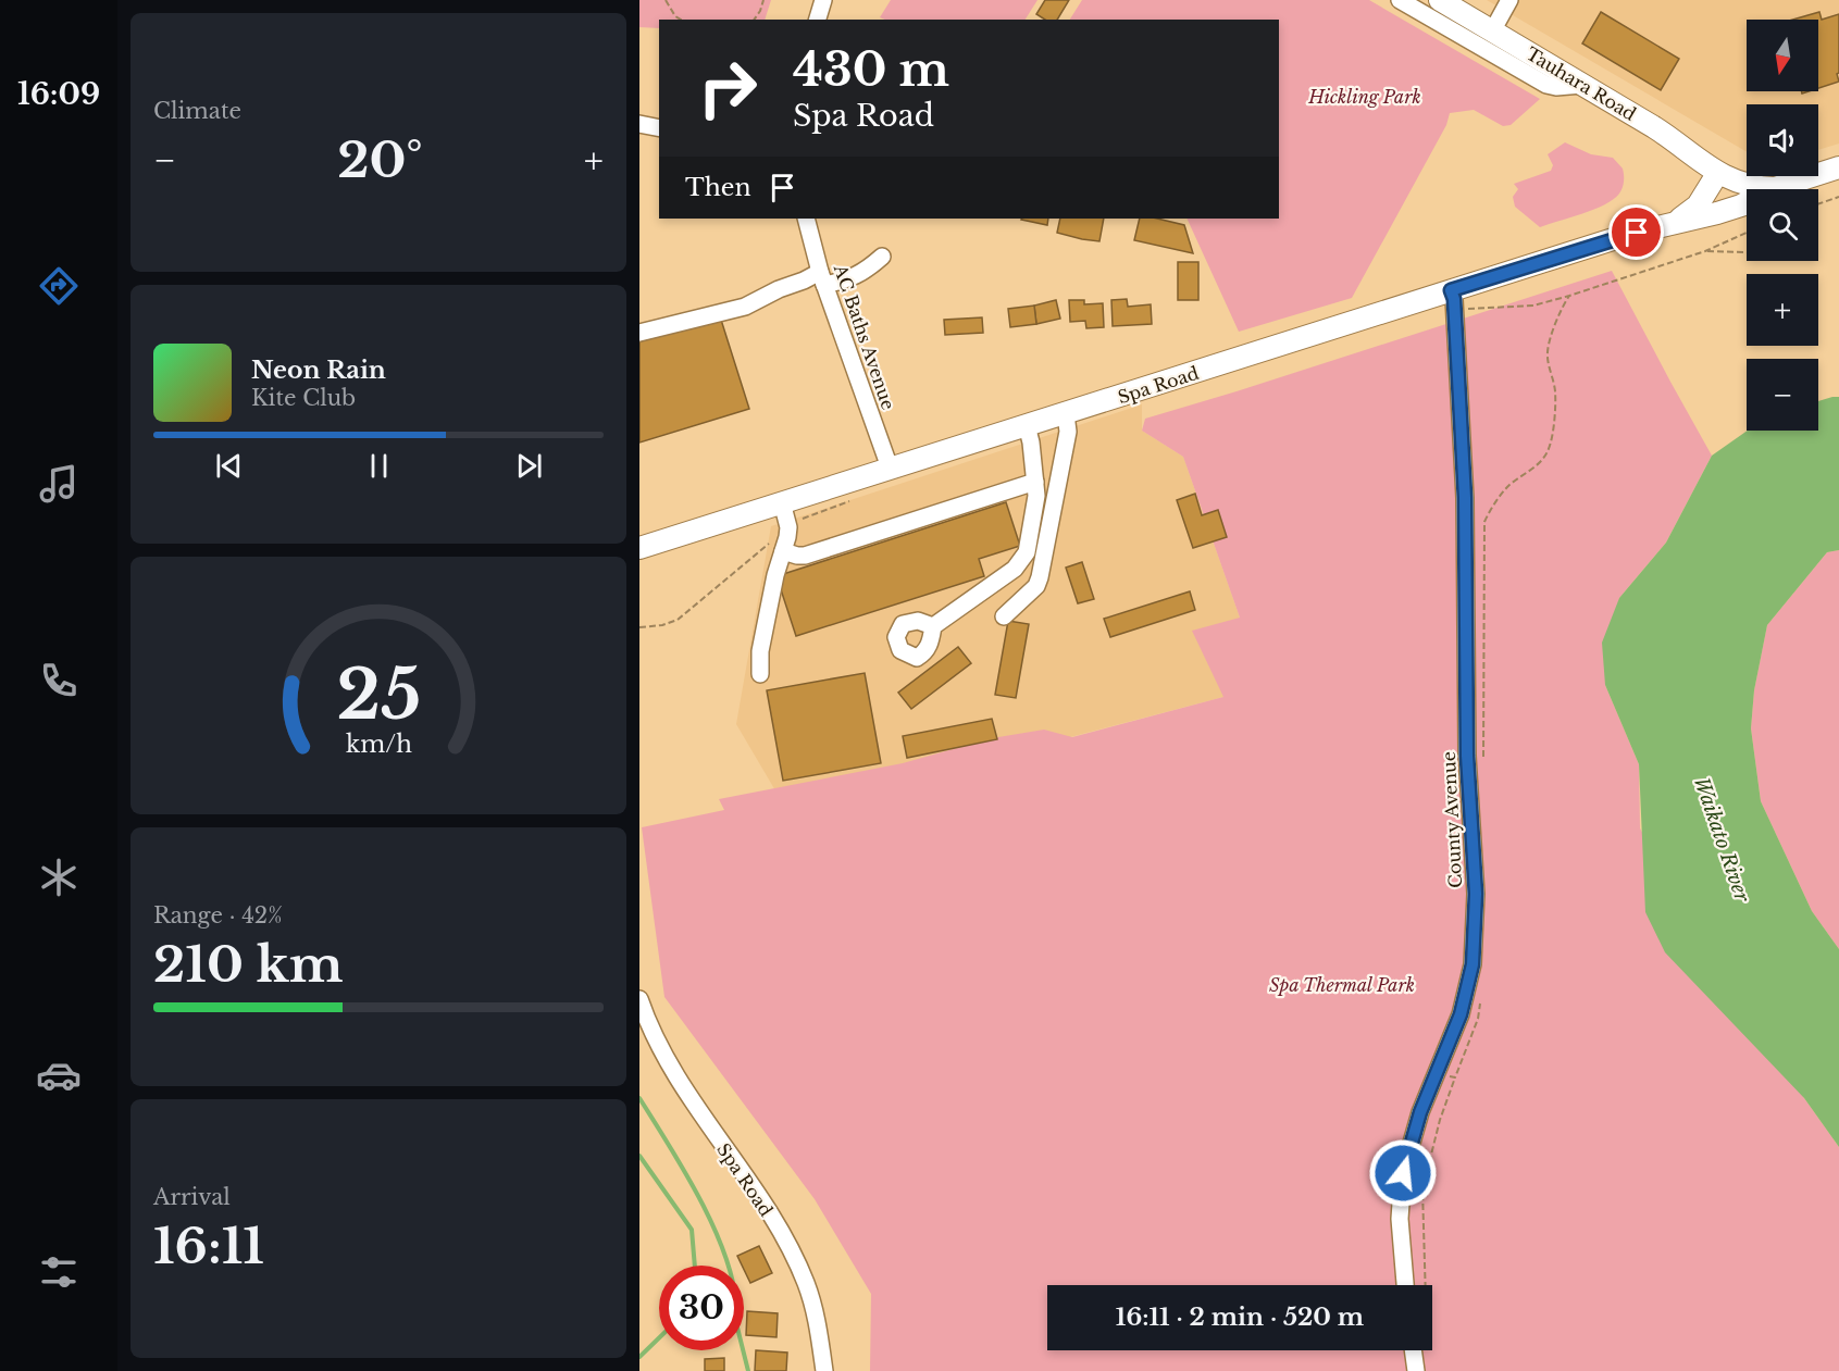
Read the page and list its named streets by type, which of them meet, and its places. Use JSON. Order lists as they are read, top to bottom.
{
  "streets": {
    "main road": ["Tauhara Road", "Spa Road"],
    "street": ["AC Baths Avenue", "County Avenue"]
  },
  "crossings": [
    ["Tauhara Road", "Spa Road"],
    ["AC Baths Avenue", "Spa Road"],
    ["Spa Road", "County Avenue"]
  ],
  "water": ["Waikato River"],
  "parks": ["Hickling Park", "Spa Thermal Park"],
  "north": "bottom",
  "page": {
    "tabs": "16:09",
    "tile": [
      "Climate",
      ["Range · 42%", "210 km"],
      ["Arrival", "16:11"]
    ],
    "map_buttons": ["+", "−"],
    "turn": ["430 m", "Spa Road"],
    "heat": ["−", "20°", "+"],
    "then": "Then",
    "song": ["Neon Rain", "Kite Club"],
    "limit": "30",
    "trip": "16:11 · 2 min · 520 m",
    "gauge": ["25", "km/h"]
  }
}
